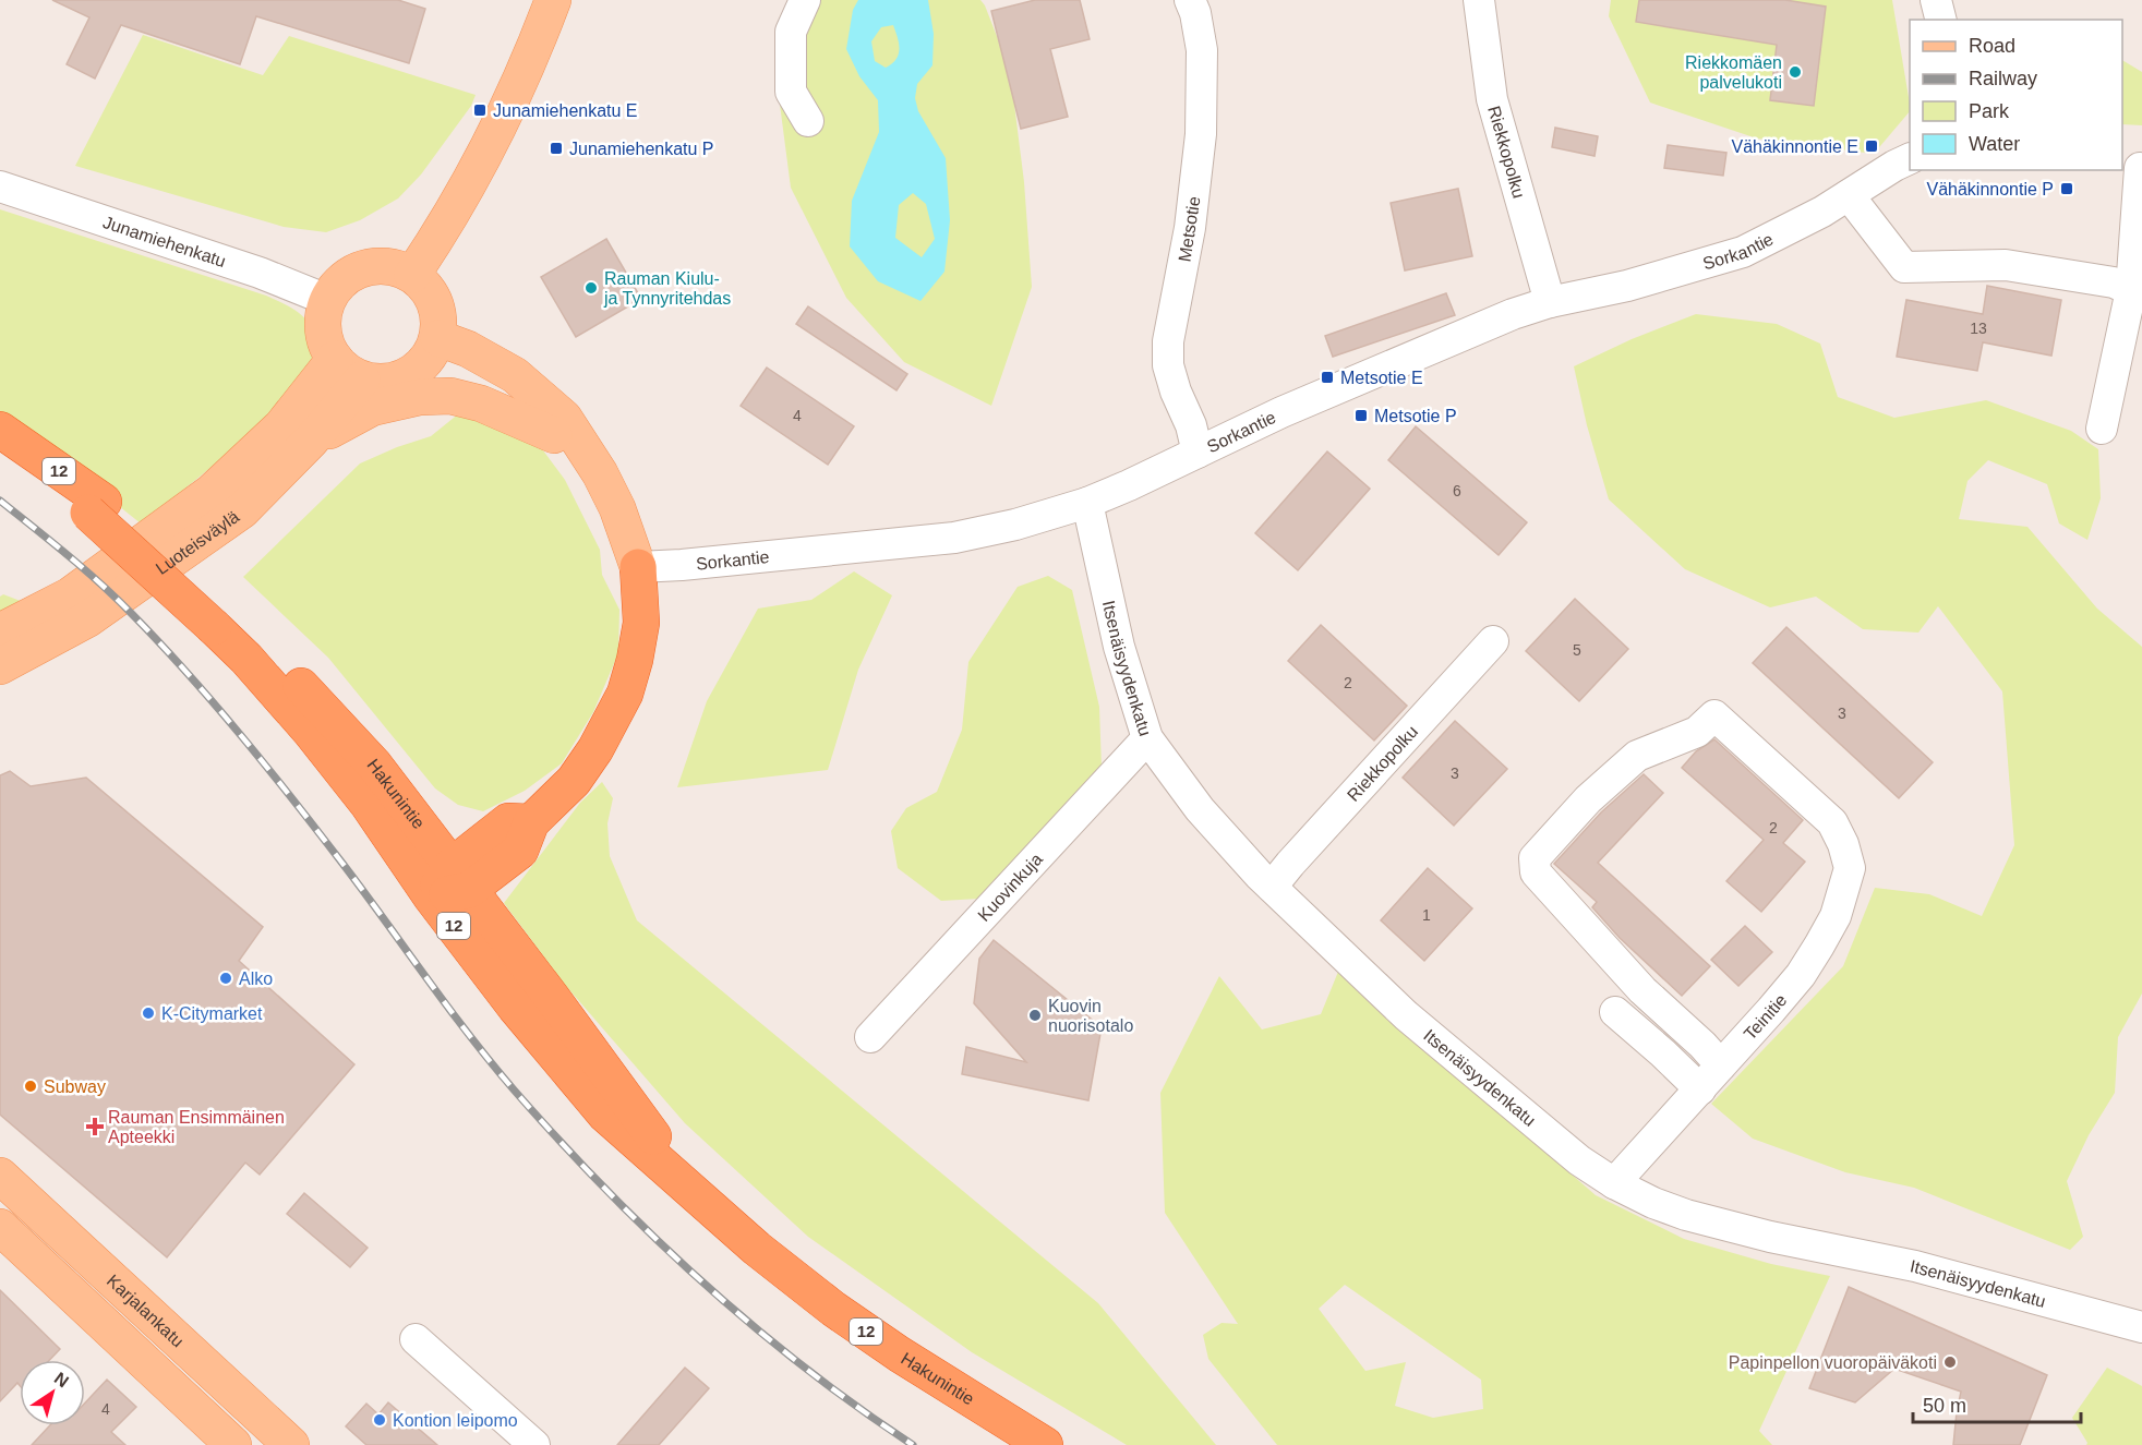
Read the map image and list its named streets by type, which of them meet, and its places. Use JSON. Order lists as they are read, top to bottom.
{
  "streets": {
    "highway": ["12", "Hakunintie"],
    "main road": ["Luoteisväylä", "Karjalankatu"],
    "street": [
      "Riekkopolku",
      "Metsotie",
      "Junamiehenkatu",
      "Sorkantie",
      "Itsenäisyydenkatu",
      "Kuovinkuja",
      "Teinitie"
    ]
  },
  "crossings": [
    ["Riekkopolku", "Sorkantie"],
    ["Riekkopolku", "Itsenäisyydenkatu"],
    ["Metsotie", "Sorkantie"],
    ["Junamiehenkatu", "Luoteisväylä"],
    ["Sorkantie", "Itsenäisyydenkatu"],
    ["Itsenäisyydenkatu", "Kuovinkuja"],
    ["Itsenäisyydenkatu", "Teinitie"]
  ],
  "places": {
    "other": [
      "Riekkomäen palvelukoti",
      "Rauman Kiulu- ja Tynnyritehdas",
      "Alko",
      "K-Citymarket",
      "Kuovin nuorisotalo",
      "Subway",
      "Papinpellon vuoropäiväkoti",
      "Kontion leipomo"
    ],
    "transit": [
      "Junamiehenkatu E",
      "Vähäkinnontie E",
      "Junamiehenkatu P",
      "Vähäkinnontie P",
      "Metsotie E",
      "Metsotie P"
    ],
    "health": ["Rauman Ensimmäinen Apteekki"]
  },
  "house_numbers": [
    "13",
    "4",
    "6",
    "5",
    "2",
    "3",
    "3",
    "2",
    "1",
    "4"
  ],
  "legend": [
    "Road",
    "Railway",
    "Park",
    "Water"
  ],
  "scale_bar": "50 m",
  "north": "top right"
}
